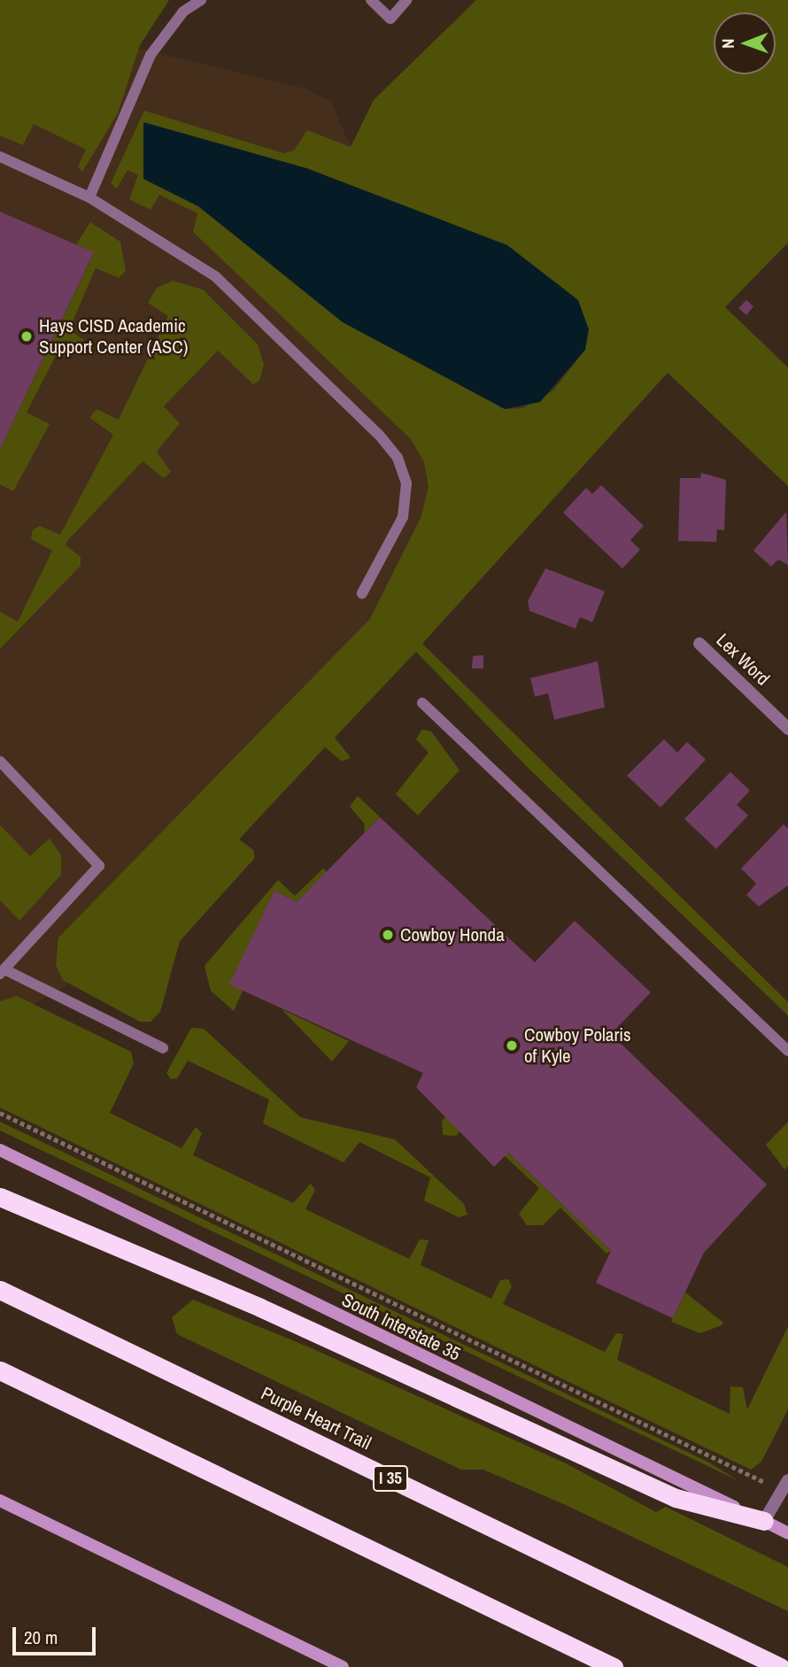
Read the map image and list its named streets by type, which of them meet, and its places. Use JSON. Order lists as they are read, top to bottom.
{
  "streets": {
    "highway": ["Purple Heart Trail", "I 35"],
    "main road": ["South Interstate 35"],
    "street": ["Lex Word"]
  },
  "places": ["Hays CISD Academic Support Center (ASC)", "Cowboy Honda", "Cowboy Polaris of Kyle"],
  "scale_bar": "20 m",
  "north": "left"
}
